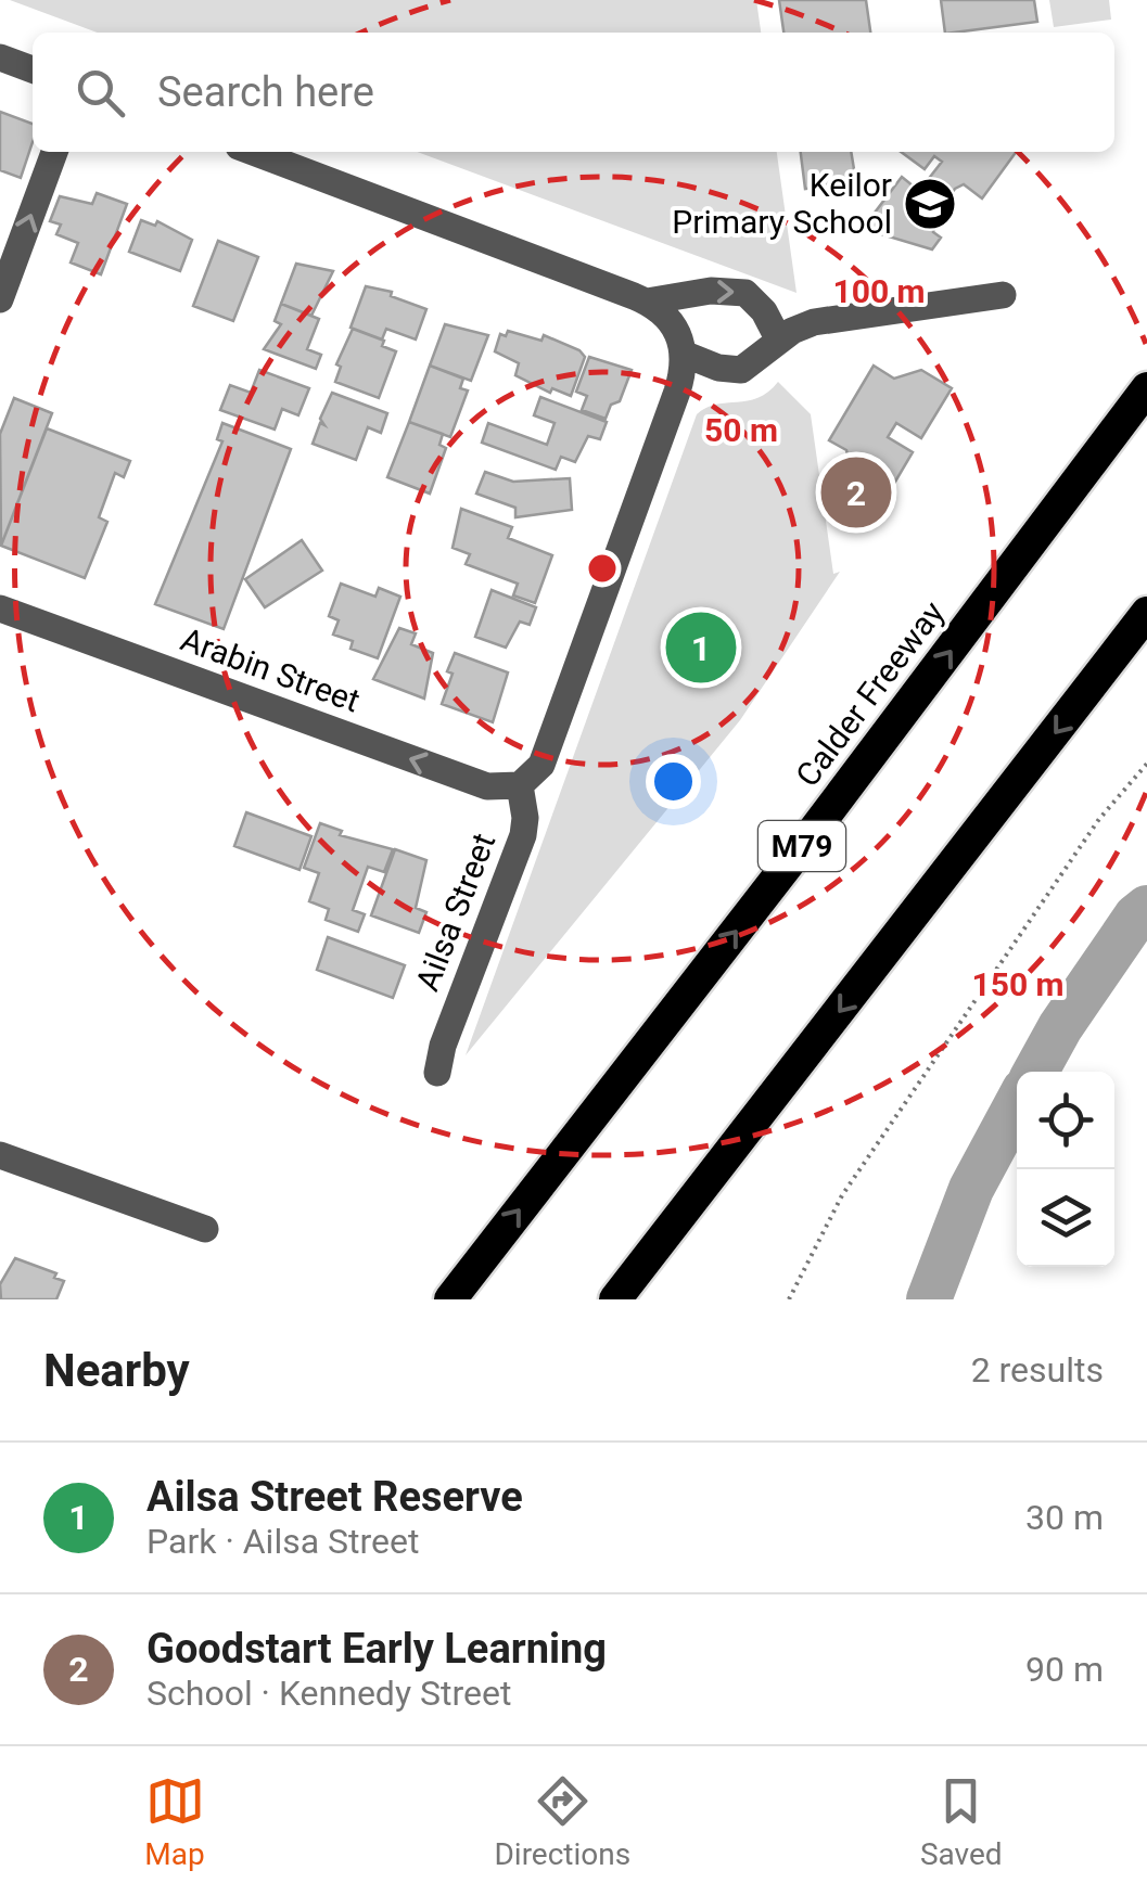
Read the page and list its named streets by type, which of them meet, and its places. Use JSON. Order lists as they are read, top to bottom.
{
  "streets": {
    "highway": ["Calder Freeway", "M79"],
    "street": ["Arabin Street", "Ailsa Street"]
  },
  "crossings": [
    ["Arabin Street", "Ailsa Street"]
  ],
  "one_way": ["Arabin Street"],
  "places": {
    "school or university": ["Keilor Primary School"]
  },
  "page": {
    "search": "Search here",
    "pins": ["2", "1"],
    "heading": ["Nearby", "2 results"],
    "list": [
      {
        "mark": "1",
        "name": "Ailsa Street Reserve",
        "note": "Park · Ailsa Street",
        "value": "30 m"
      },
      {
        "mark": "2",
        "name": "Goodstart Early Learning",
        "note": "School · Kennedy Street",
        "value": "90 m"
      }
    ],
    "nav": ["Map", "Directions", "Saved"]
  },
  "rings": ["100 m", "50 m", "150 m"]
}
